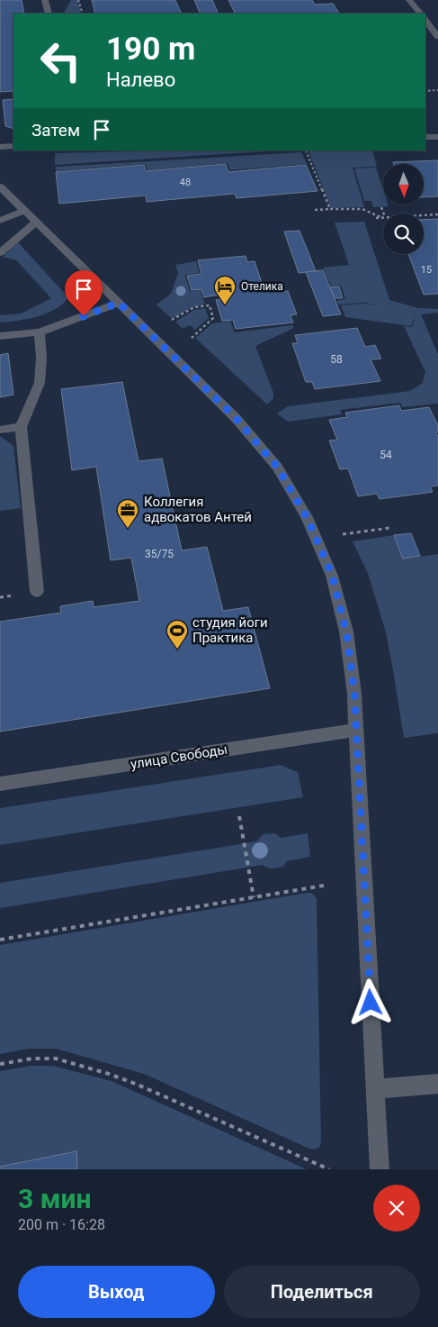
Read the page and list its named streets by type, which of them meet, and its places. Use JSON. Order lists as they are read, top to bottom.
{
  "streets": {
    "street": ["улица Свободы"]
  },
  "places": {
    "hotel": ["Отелика"],
    "office": ["Коллегия адвокатов Антей"],
    "sports": ["студия йоги Практика"]
  },
  "house_numbers": [
    "48",
    "15",
    "58",
    "54",
    "35/75"
  ],
  "north": "bottom",
  "page": {
    "turn": ["190 m", "Налево"],
    "then": "Затем",
    "heading": ["3 мин", "200 m · 16:28"],
    "buttons": ["Выход", "Поделиться"]
  }
}
